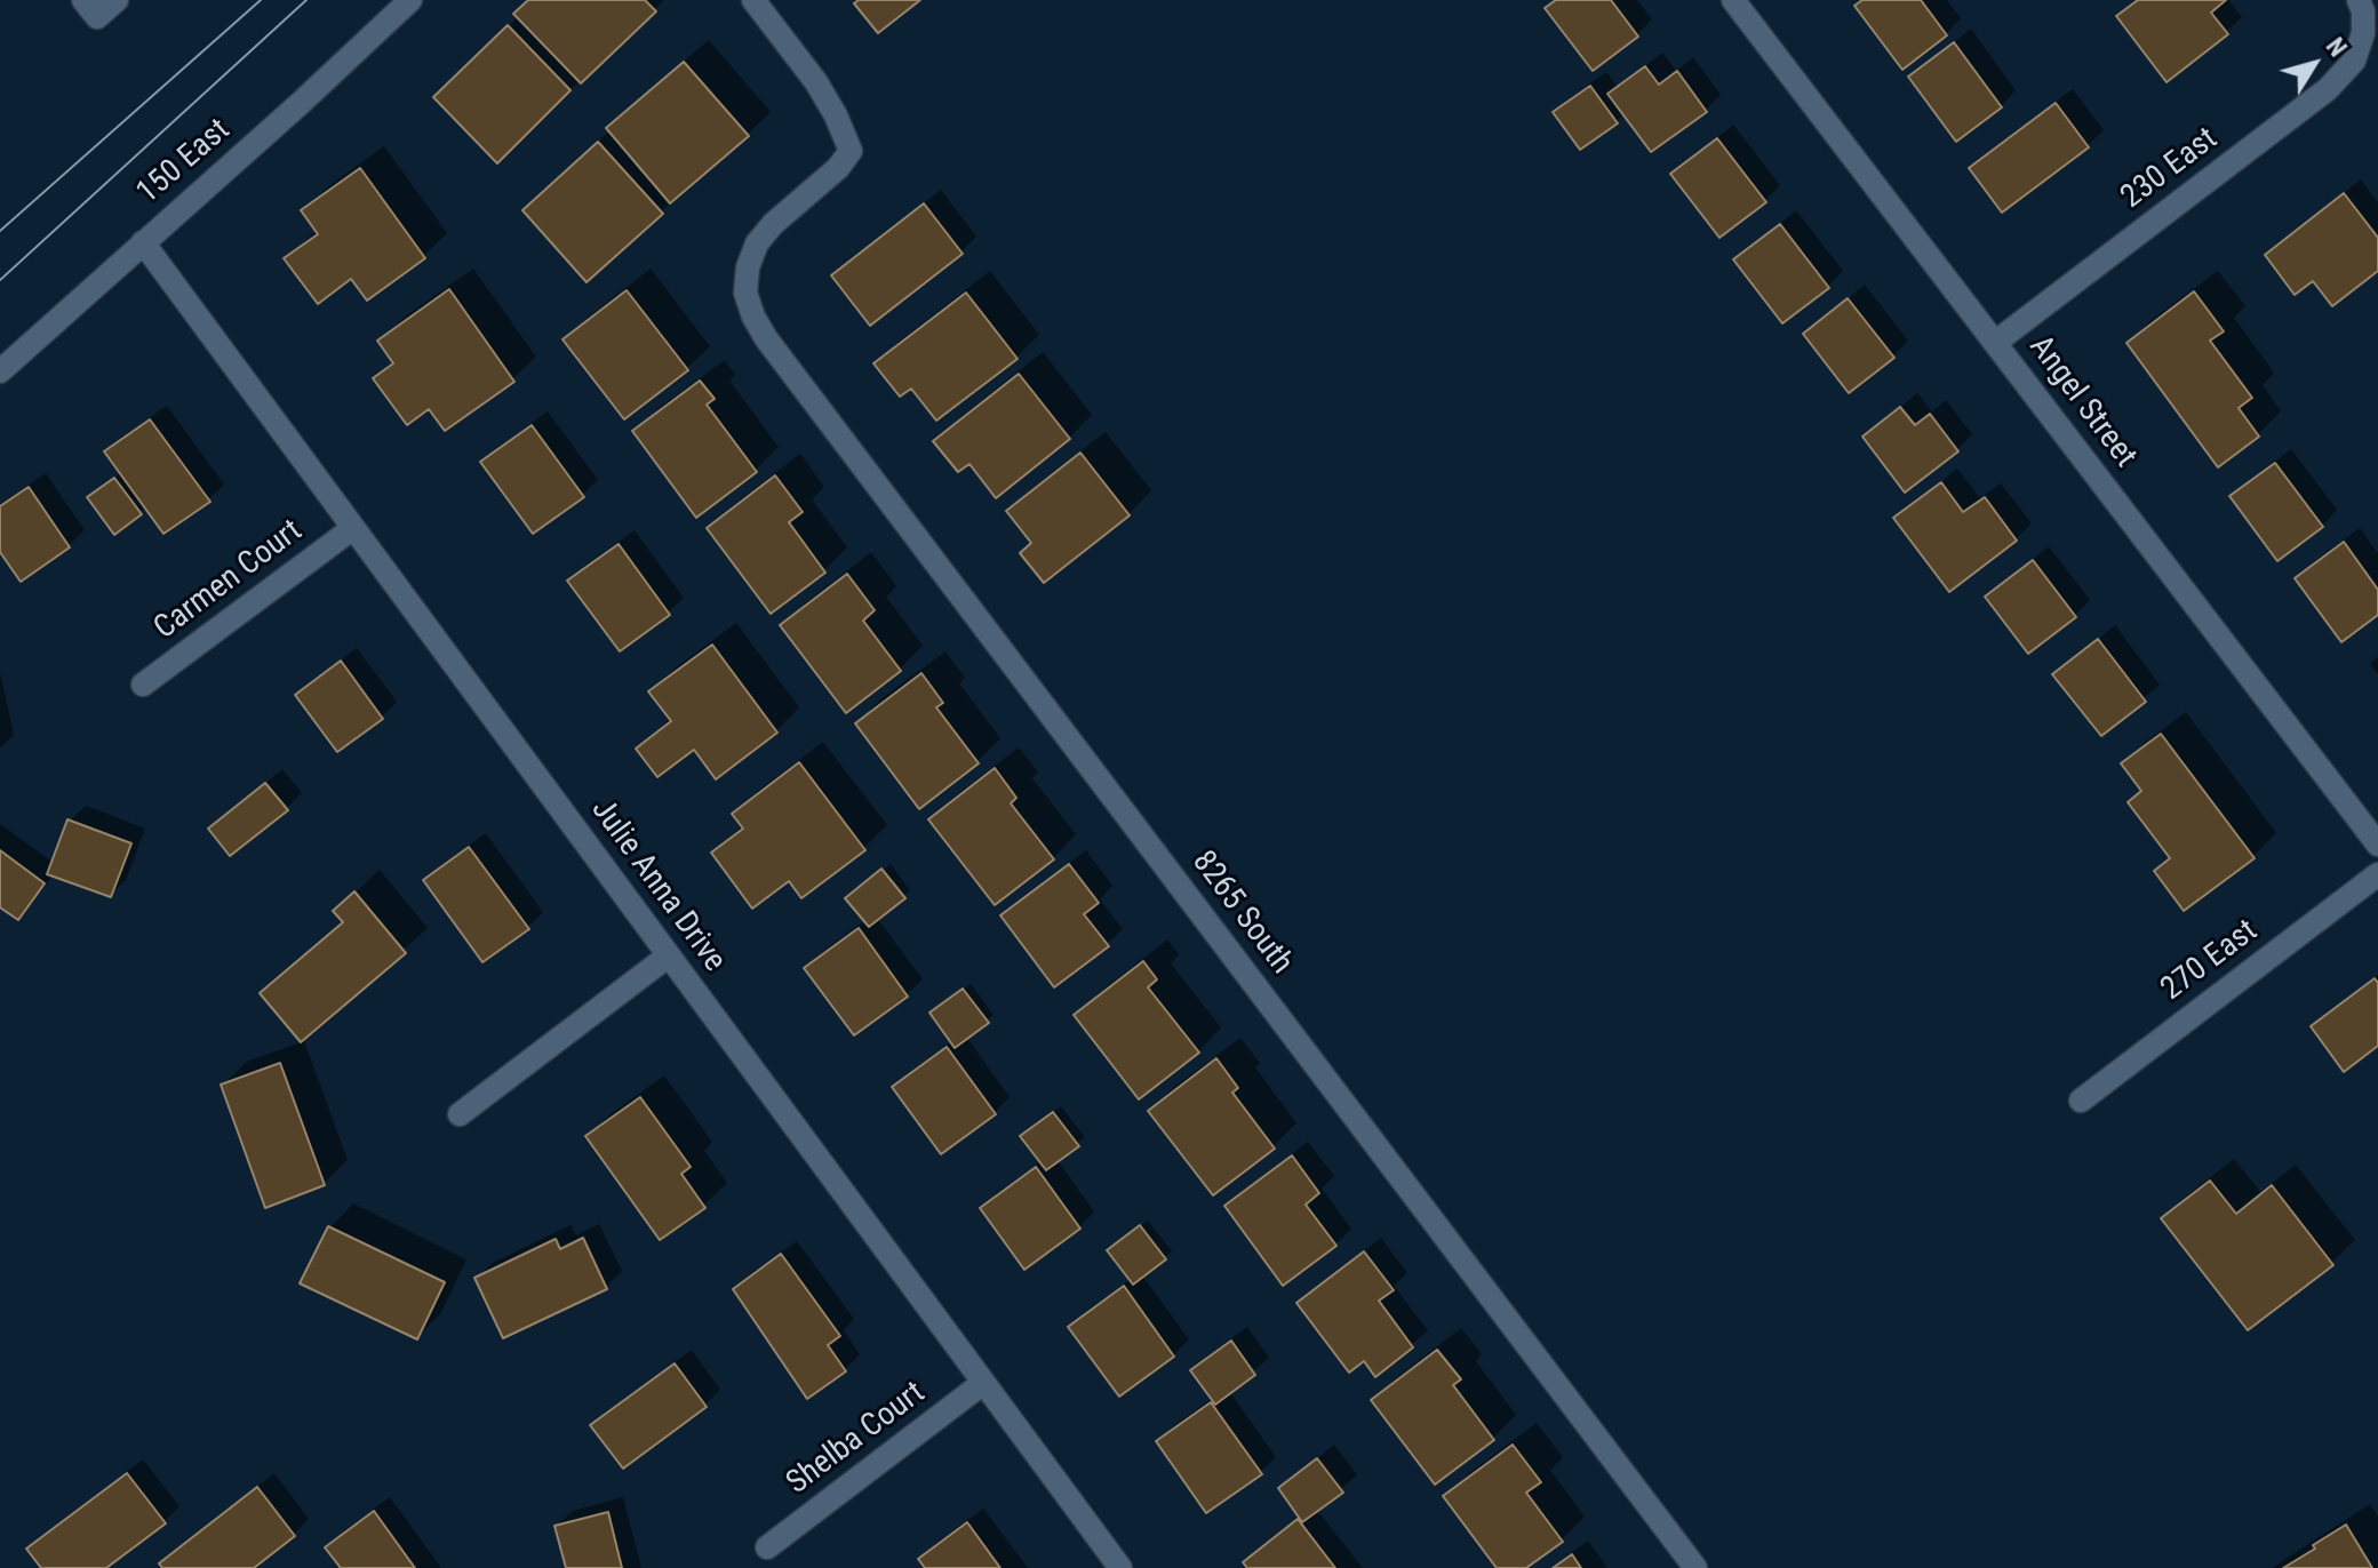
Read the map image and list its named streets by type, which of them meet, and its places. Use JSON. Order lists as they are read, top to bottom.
{
  "streets": {
    "street": [
      "150 East",
      "230 East",
      "Angel Street",
      "Carmen Court",
      "Julie Anna Drive",
      "8265 South",
      "270 East",
      "Shelba Court"
    ]
  },
  "crossings": [
    ["150 East", "Julie Anna Drive"],
    ["230 East", "Angel Street"],
    ["Carmen Court", "Julie Anna Drive"],
    ["Julie Anna Drive", "Shelba Court"]
  ],
  "north": "top right"
}
